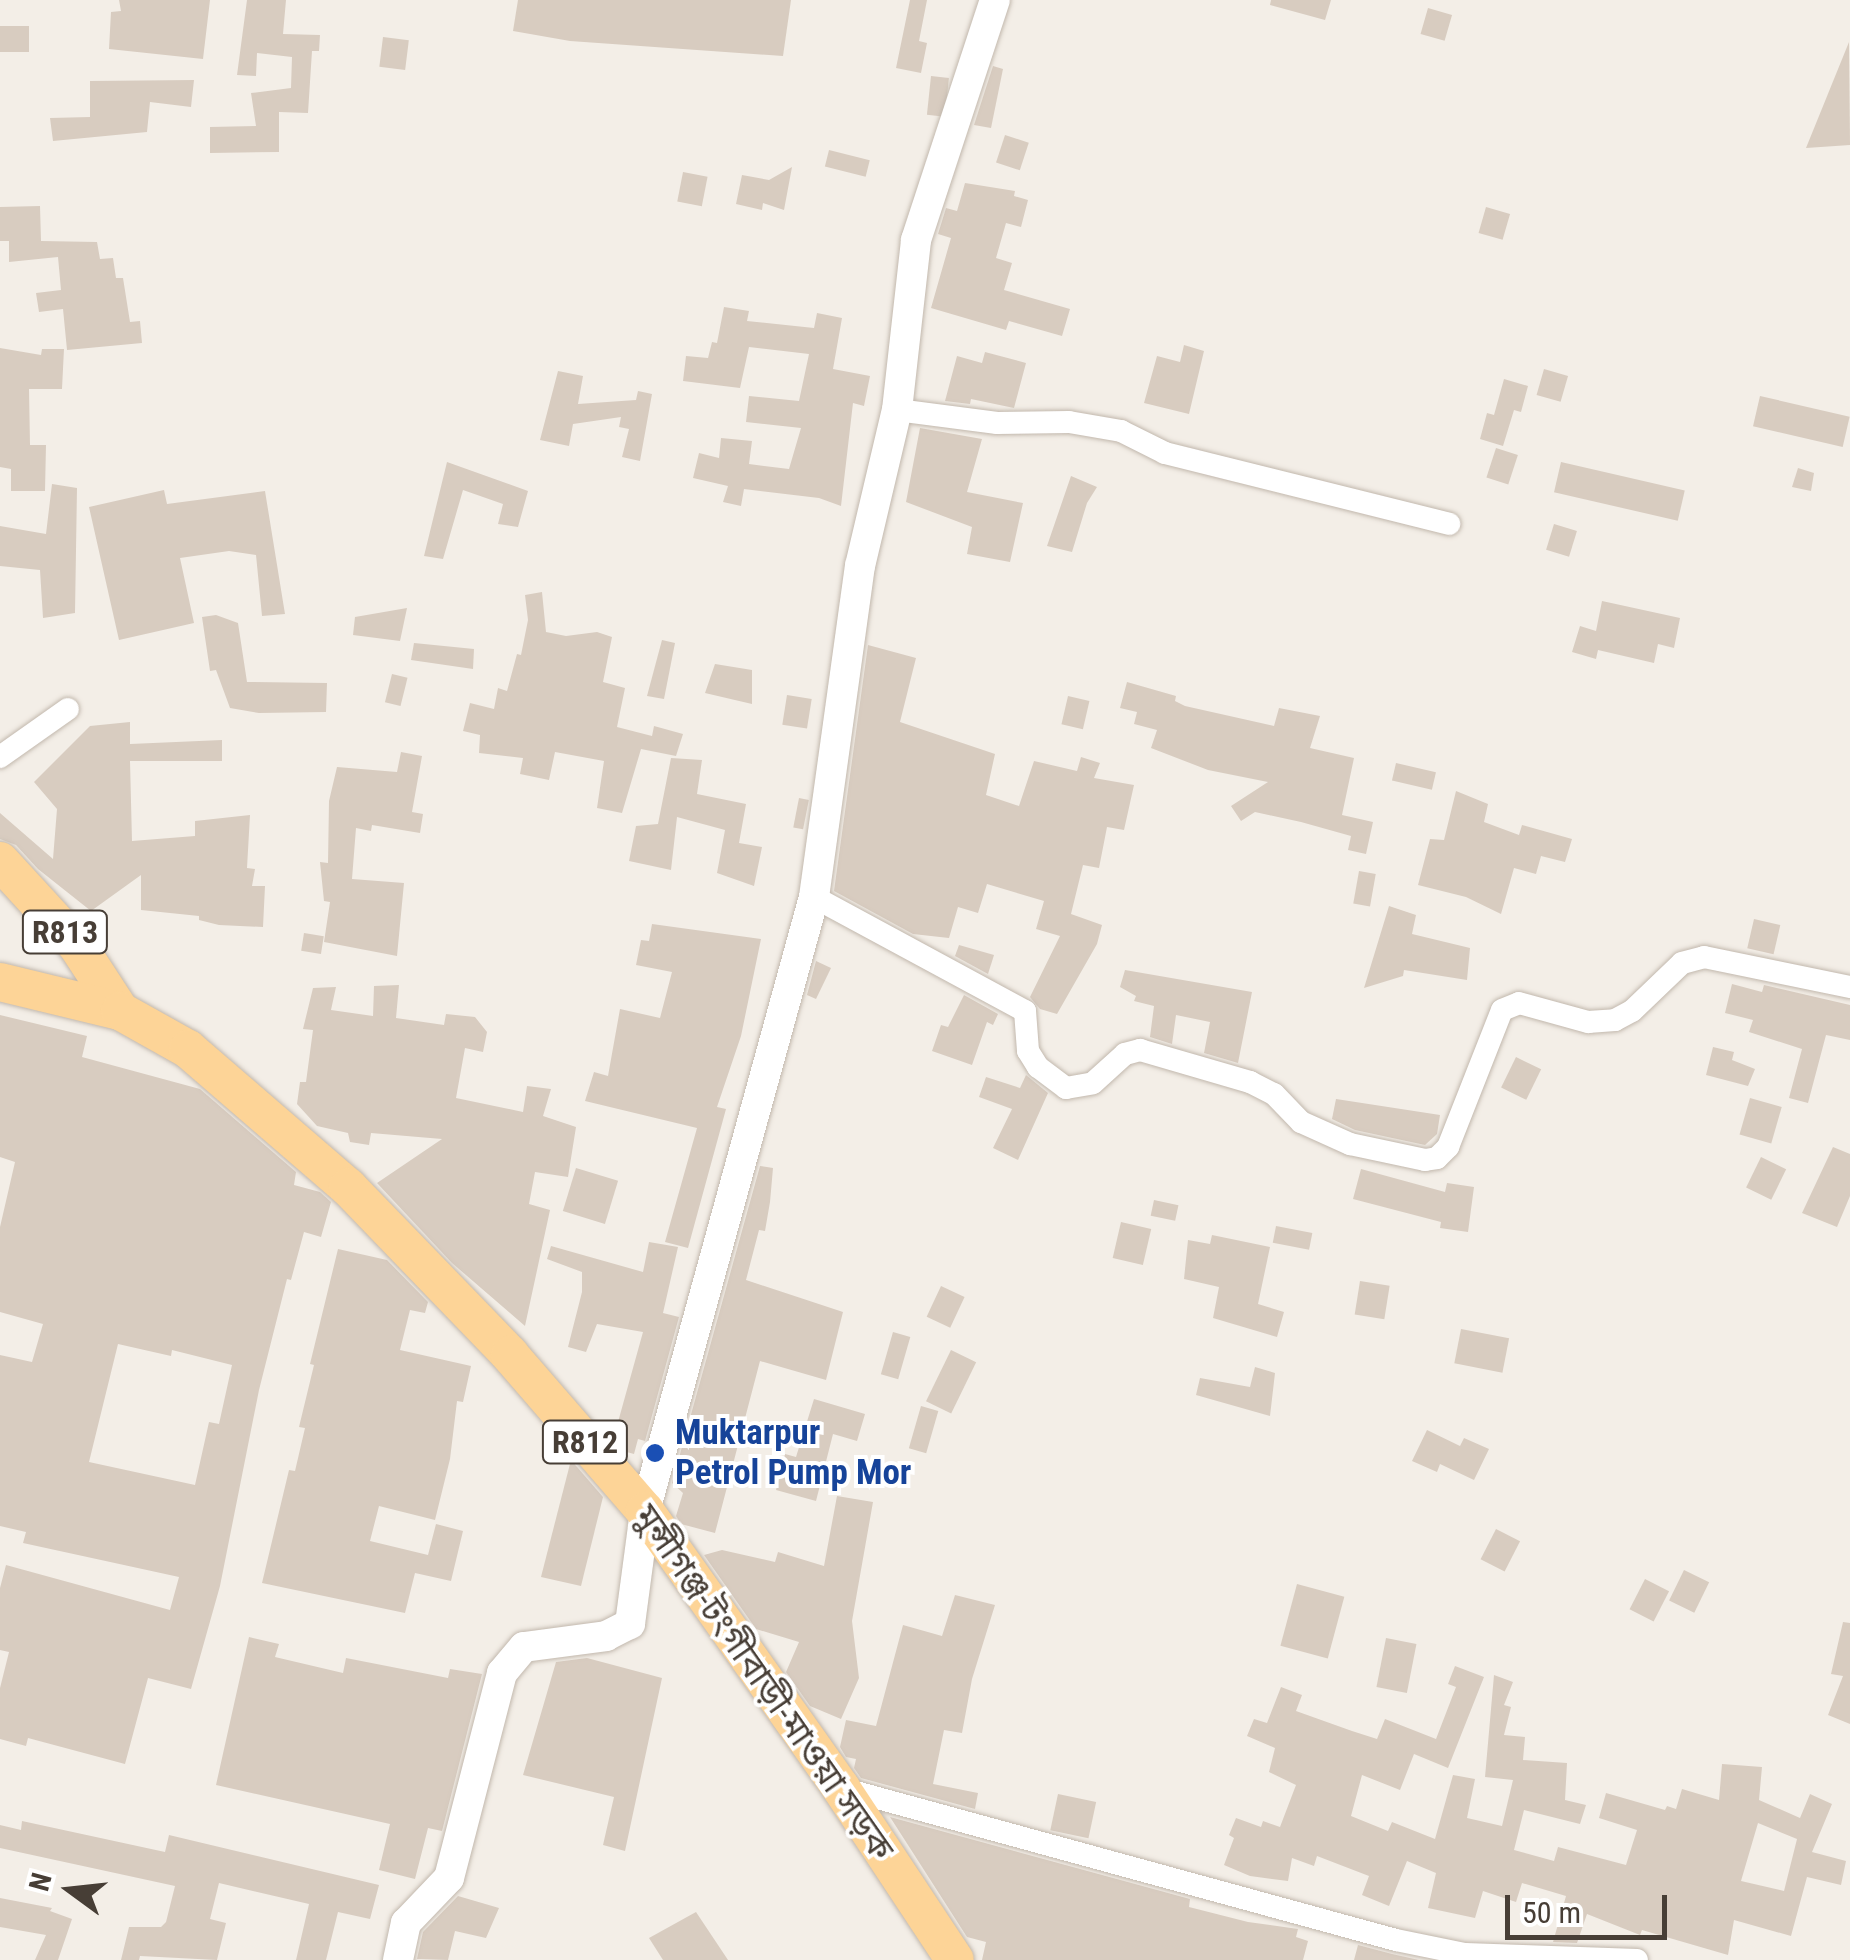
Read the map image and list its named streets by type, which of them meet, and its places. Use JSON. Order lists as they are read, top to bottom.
{
  "streets": {
    "main road": ["R813", "R812", "মুন্সীগঞ্জ-টংগীবাড়ী-মাওয়া সড়ক"]
  },
  "crossings": [
    ["R813", "R812"],
    ["R813", "মুন্সীগঞ্জ-টংগীবাড়ী-মাওয়া সড়ক"],
    ["R812", "মুন্সীগঞ্জ-টংগীবাড়ী-মাওয়া সড়ক"]
  ],
  "places": ["Muktarpur Petrol Pump Mor"],
  "scale_bar": "50 m",
  "north": "left"
}
